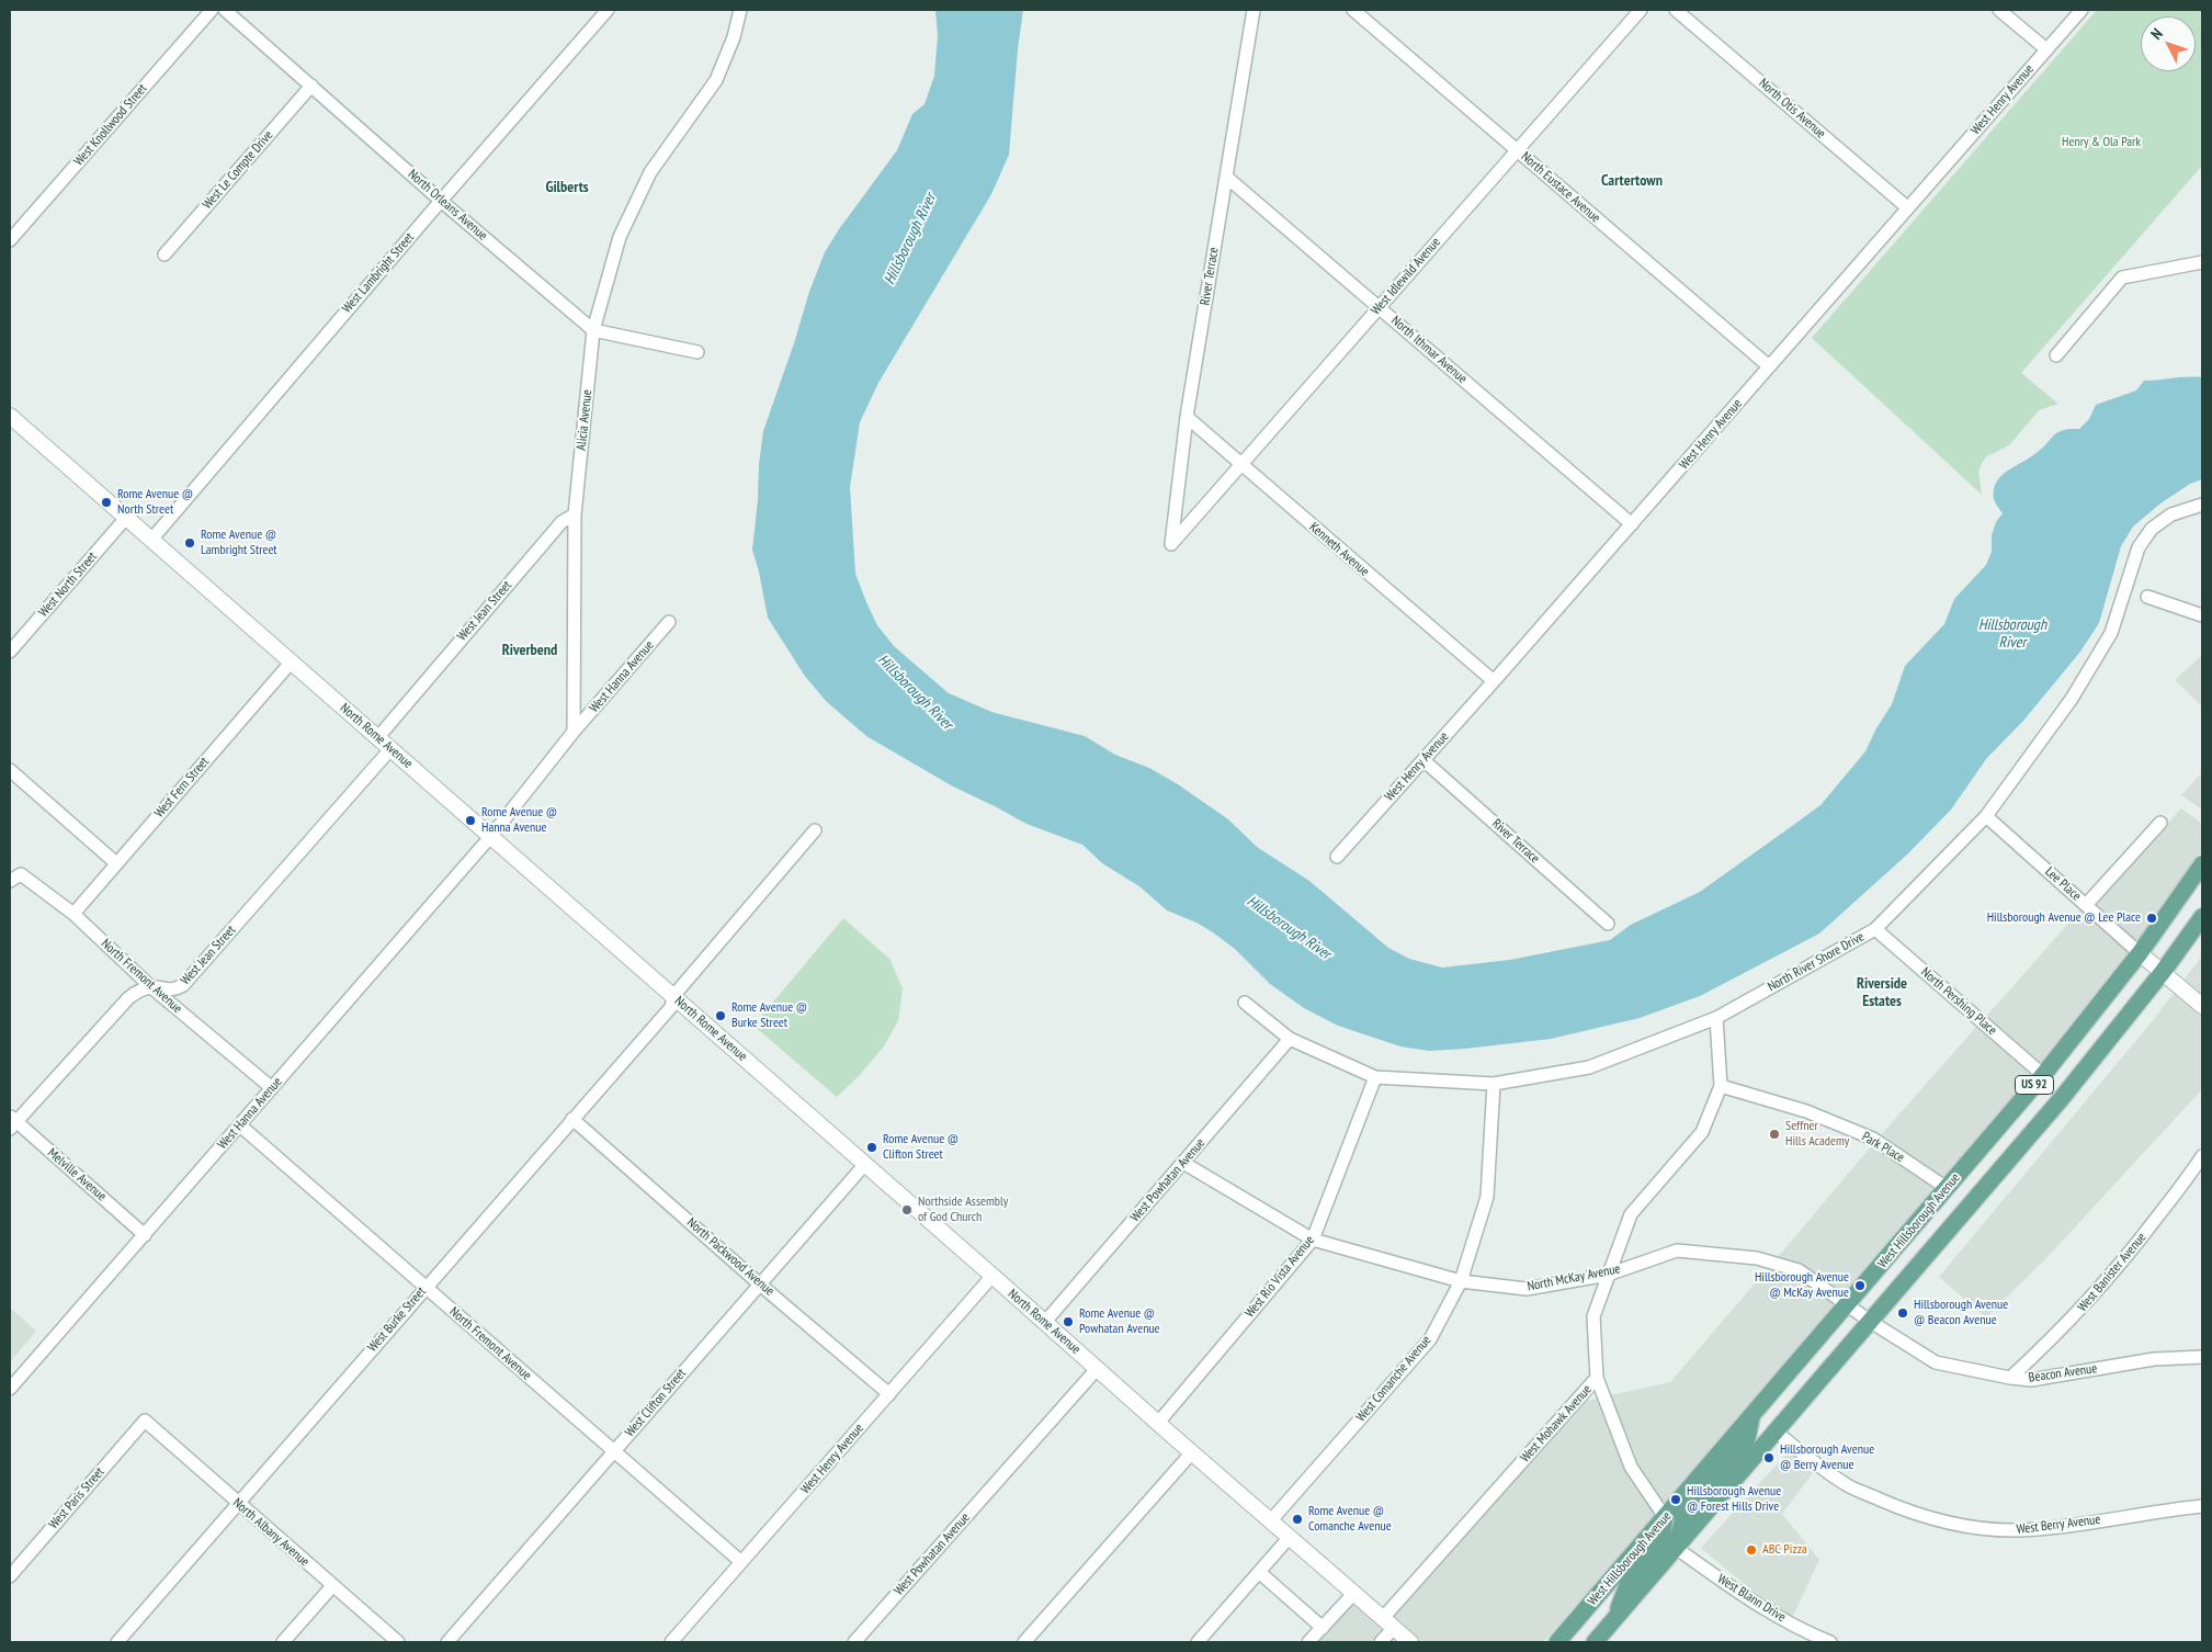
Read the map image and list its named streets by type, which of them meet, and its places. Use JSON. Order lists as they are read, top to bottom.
{
  "streets": {
    "main road": ["US 92", "West Hillsborough Avenue"],
    "street": [
      "West Henry Avenue",
      "North Otis Avenue",
      "West Knollwood Street",
      "West Le Compte Drive",
      "North Eustace Avenue",
      "North Orleans Avenue",
      "West Lambright Street",
      "River Terrace",
      "West Idlewild Avenue",
      "North Ithmar Avenue",
      "Alicia Avenue",
      "Kenneth Avenue",
      "West North Street",
      "West Jean Street",
      "West Hanna Avenue",
      "North Rome Avenue",
      "West Fern Street",
      "Lee Place",
      "North River Shore Drive",
      "North Fremont Avenue",
      "North Pershing Place",
      "Park Place",
      "Melville Avenue",
      "West Powhatan Avenue",
      "North Packwood Avenue",
      "West Banister Avenue",
      "West Rio Vista Avenue",
      "North McKay Avenue",
      "West Burke Street",
      "Beacon Avenue",
      "West Comanche Avenue",
      "West Clifton Street",
      "West Mohawk Avenue",
      "West Paris Street",
      "West Berry Avenue",
      "North Albany Avenue",
      "West Blann Drive"
    ]
  },
  "crossings": [
    ["West Henry Avenue", "North Otis Avenue"],
    ["West Henry Avenue", "North Eustace Avenue"],
    ["West Henry Avenue", "River Terrace"],
    ["West Henry Avenue", "North Ithmar Avenue"],
    ["West Henry Avenue", "Kenneth Avenue"],
    ["West Henry Avenue", "North Rome Avenue"],
    ["West Henry Avenue", "North Fremont Avenue"],
    ["West Henry Avenue", "North Packwood Avenue"],
    ["West Le Compte Drive", "North Orleans Avenue"],
    ["North Eustace Avenue", "West Idlewild Avenue"],
    ["North Orleans Avenue", "West Lambright Street"],
    ["North Orleans Avenue", "Alicia Avenue"],
    ["West Lambright Street", "North Rome Avenue"],
    ["River Terrace", "West Idlewild Avenue"],
    ["River Terrace", "North Ithmar Avenue"],
    ["River Terrace", "Kenneth Avenue"],
    ["West Idlewild Avenue", "North Ithmar Avenue"],
    ["West Idlewild Avenue", "Kenneth Avenue"],
    ["Alicia Avenue", "West Jean Street"],
    ["Alicia Avenue", "West Hanna Avenue"],
    ["West North Street", "North Rome Avenue"],
    ["West Jean Street", "North Rome Avenue"],
    ["West Jean Street", "North Fremont Avenue"],
    ["West Jean Street", "Melville Avenue"],
    ["West Hanna Avenue", "North Rome Avenue"],
    ["West Hanna Avenue", "North Fremont Avenue"],
    ["West Hanna Avenue", "Melville Avenue"],
    ["North Rome Avenue", "West Fern Street"],
    ["North Rome Avenue", "West Powhatan Avenue"],
    ["North Rome Avenue", "West Rio Vista Avenue"],
    ["North Rome Avenue", "West Burke Street"],
    ["North Rome Avenue", "West Comanche Avenue"],
    ["North Rome Avenue", "West Clifton Street"],
    ["North Rome Avenue", "West Mohawk Avenue"],
    ["West Fern Street", "North Fremont Avenue"],
    ["Lee Place", "North River Shore Drive"],
    ["Lee Place", "West Hillsborough Avenue"],
    ["North River Shore Drive", "North Pershing Place"],
    ["North River Shore Drive", "West Powhatan Avenue"],
    ["North River Shore Drive", "West Rio Vista Avenue"],
    ["North River Shore Drive", "West Comanche Avenue"],
    ["North River Shore Drive", "West Mohawk Avenue"],
    ["North Fremont Avenue", "West Burke Street"],
    ["North Fremont Avenue", "West Clifton Street"],
    ["North Pershing Place", "West Hillsborough Avenue"],
    ["Park Place", "West Hillsborough Avenue"],
    ["Park Place", "West Mohawk Avenue"],
    ["West Powhatan Avenue", "North McKay Avenue"],
    ["West Hillsborough Avenue", "North McKay Avenue"],
    ["West Hillsborough Avenue", "Beacon Avenue"],
    ["West Hillsborough Avenue", "West Berry Avenue"],
    ["West Hillsborough Avenue", "West Blann Drive"],
    ["North Packwood Avenue", "West Burke Street"],
    ["North Packwood Avenue", "West Clifton Street"],
    ["West Banister Avenue", "Beacon Avenue"],
    ["West Rio Vista Avenue", "North McKay Avenue"],
    ["North McKay Avenue", "Beacon Avenue"],
    ["North McKay Avenue", "West Comanche Avenue"],
    ["North McKay Avenue", "West Mohawk Avenue"],
    ["West Burke Street", "North Albany Avenue"],
    ["West Paris Street", "North Albany Avenue"]
  ],
  "districts": [
    "Cartertown",
    "Gilberts",
    "Riverbend",
    "Riverside Estates"
  ],
  "water": ["Hillsborough River"],
  "parks": ["Henry & Ola Park"],
  "places": [
    "Rome Avenue @ North Street",
    "Rome Avenue @ Lambright Street",
    "Rome Avenue @ Hanna Avenue",
    "Hillsborough Avenue @ Lee Place",
    "Rome Avenue @ Burke Street",
    "Seffner Hills Academy",
    "Rome Avenue @ Clifton Street",
    "Northside Assembly of God Church",
    "Hillsborough Avenue @ McKay Avenue",
    "Hillsborough Avenue @ Beacon Avenue",
    "Rome Avenue @ Powhatan Avenue",
    "Hillsborough Avenue @ Berry Avenue",
    "Hillsborough Avenue @ Forest Hills Drive",
    "Rome Avenue @ Comanche Avenue",
    "ABC Pizza"
  ],
  "north": "top left"
}
